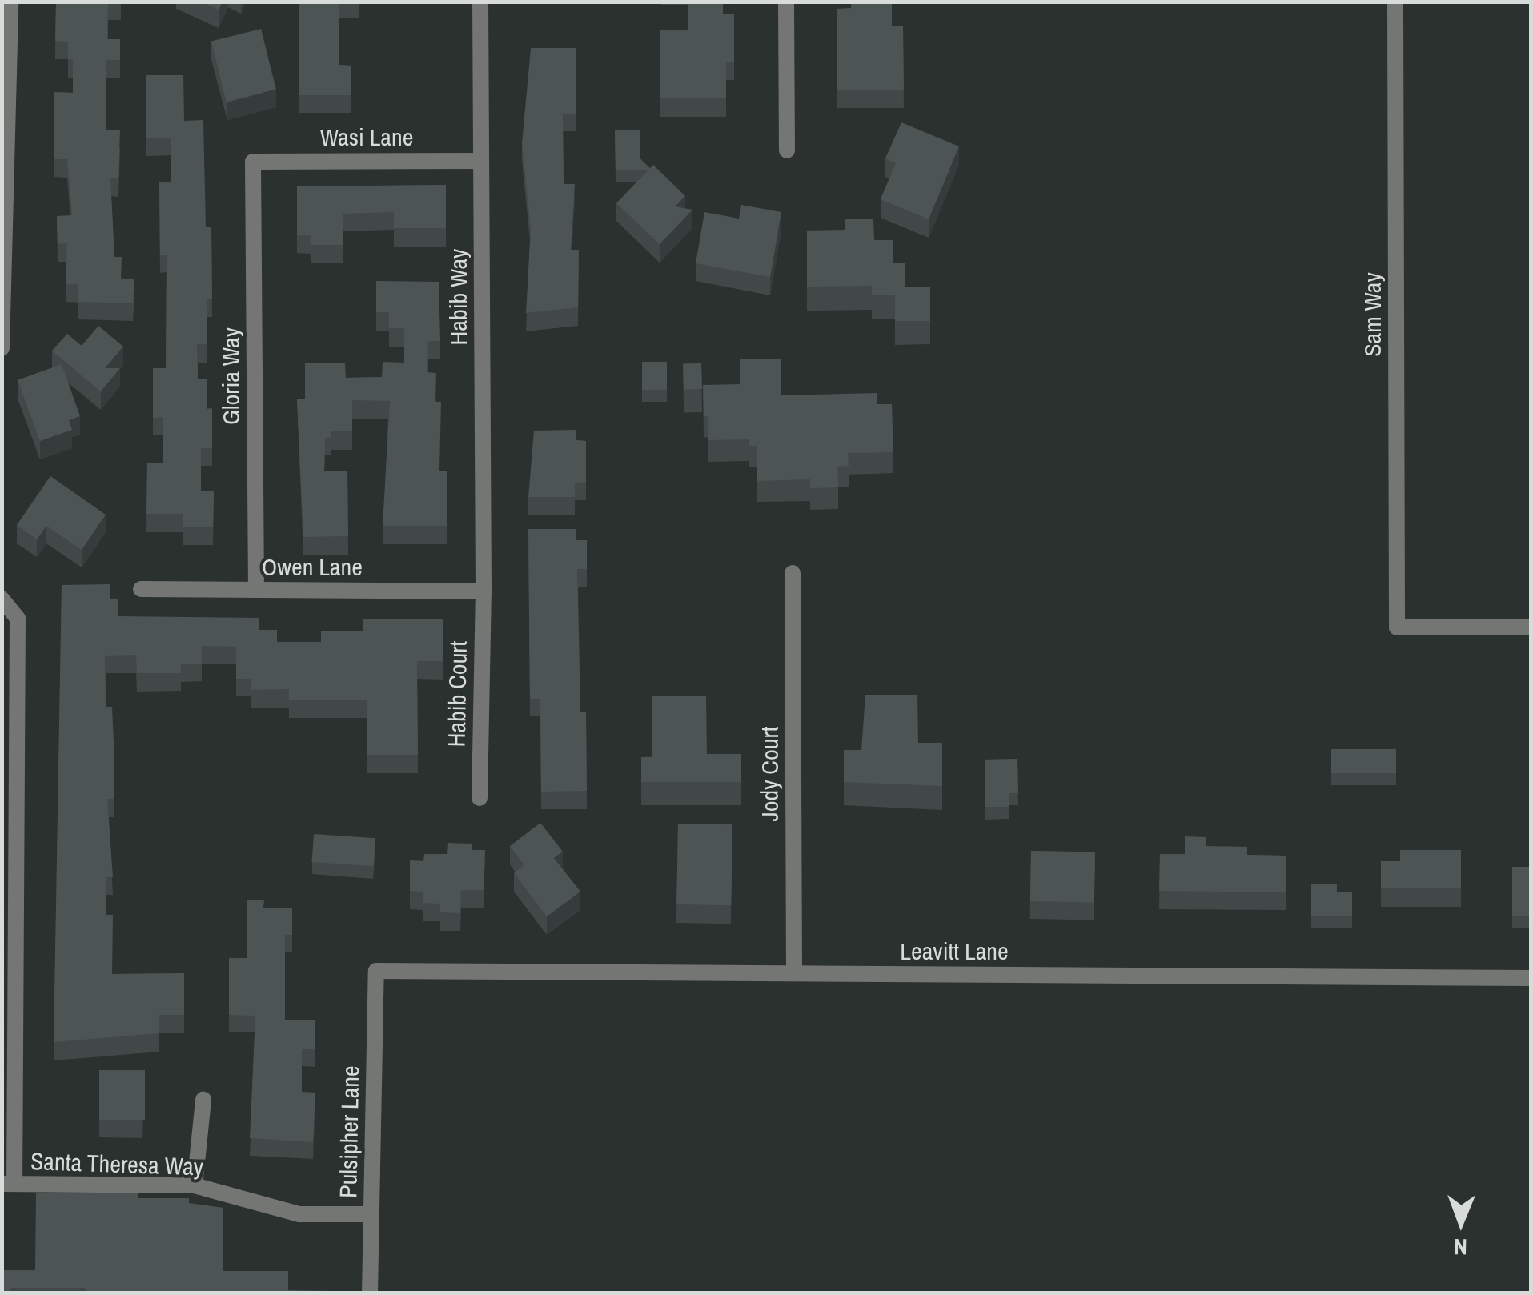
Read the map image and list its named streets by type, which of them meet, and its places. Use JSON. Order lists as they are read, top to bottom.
{
  "streets": {
    "street": [
      "Wasi Lane",
      "Habib Way",
      "Sam Way",
      "Gloria Way",
      "Owen Lane",
      "Habib Court",
      "Jody Court",
      "Leavitt Lane",
      "Pulsipher Lane",
      "Santa Theresa Way"
    ]
  },
  "crossings": [
    ["Wasi Lane", "Habib Way"],
    ["Wasi Lane", "Gloria Way"],
    ["Habib Way", "Owen Lane"],
    ["Habib Way", "Habib Court"],
    ["Gloria Way", "Owen Lane"],
    ["Owen Lane", "Habib Court"],
    ["Jody Court", "Leavitt Lane"],
    ["Leavitt Lane", "Pulsipher Lane"],
    ["Pulsipher Lane", "Santa Theresa Way"]
  ],
  "north": "bottom"
}
